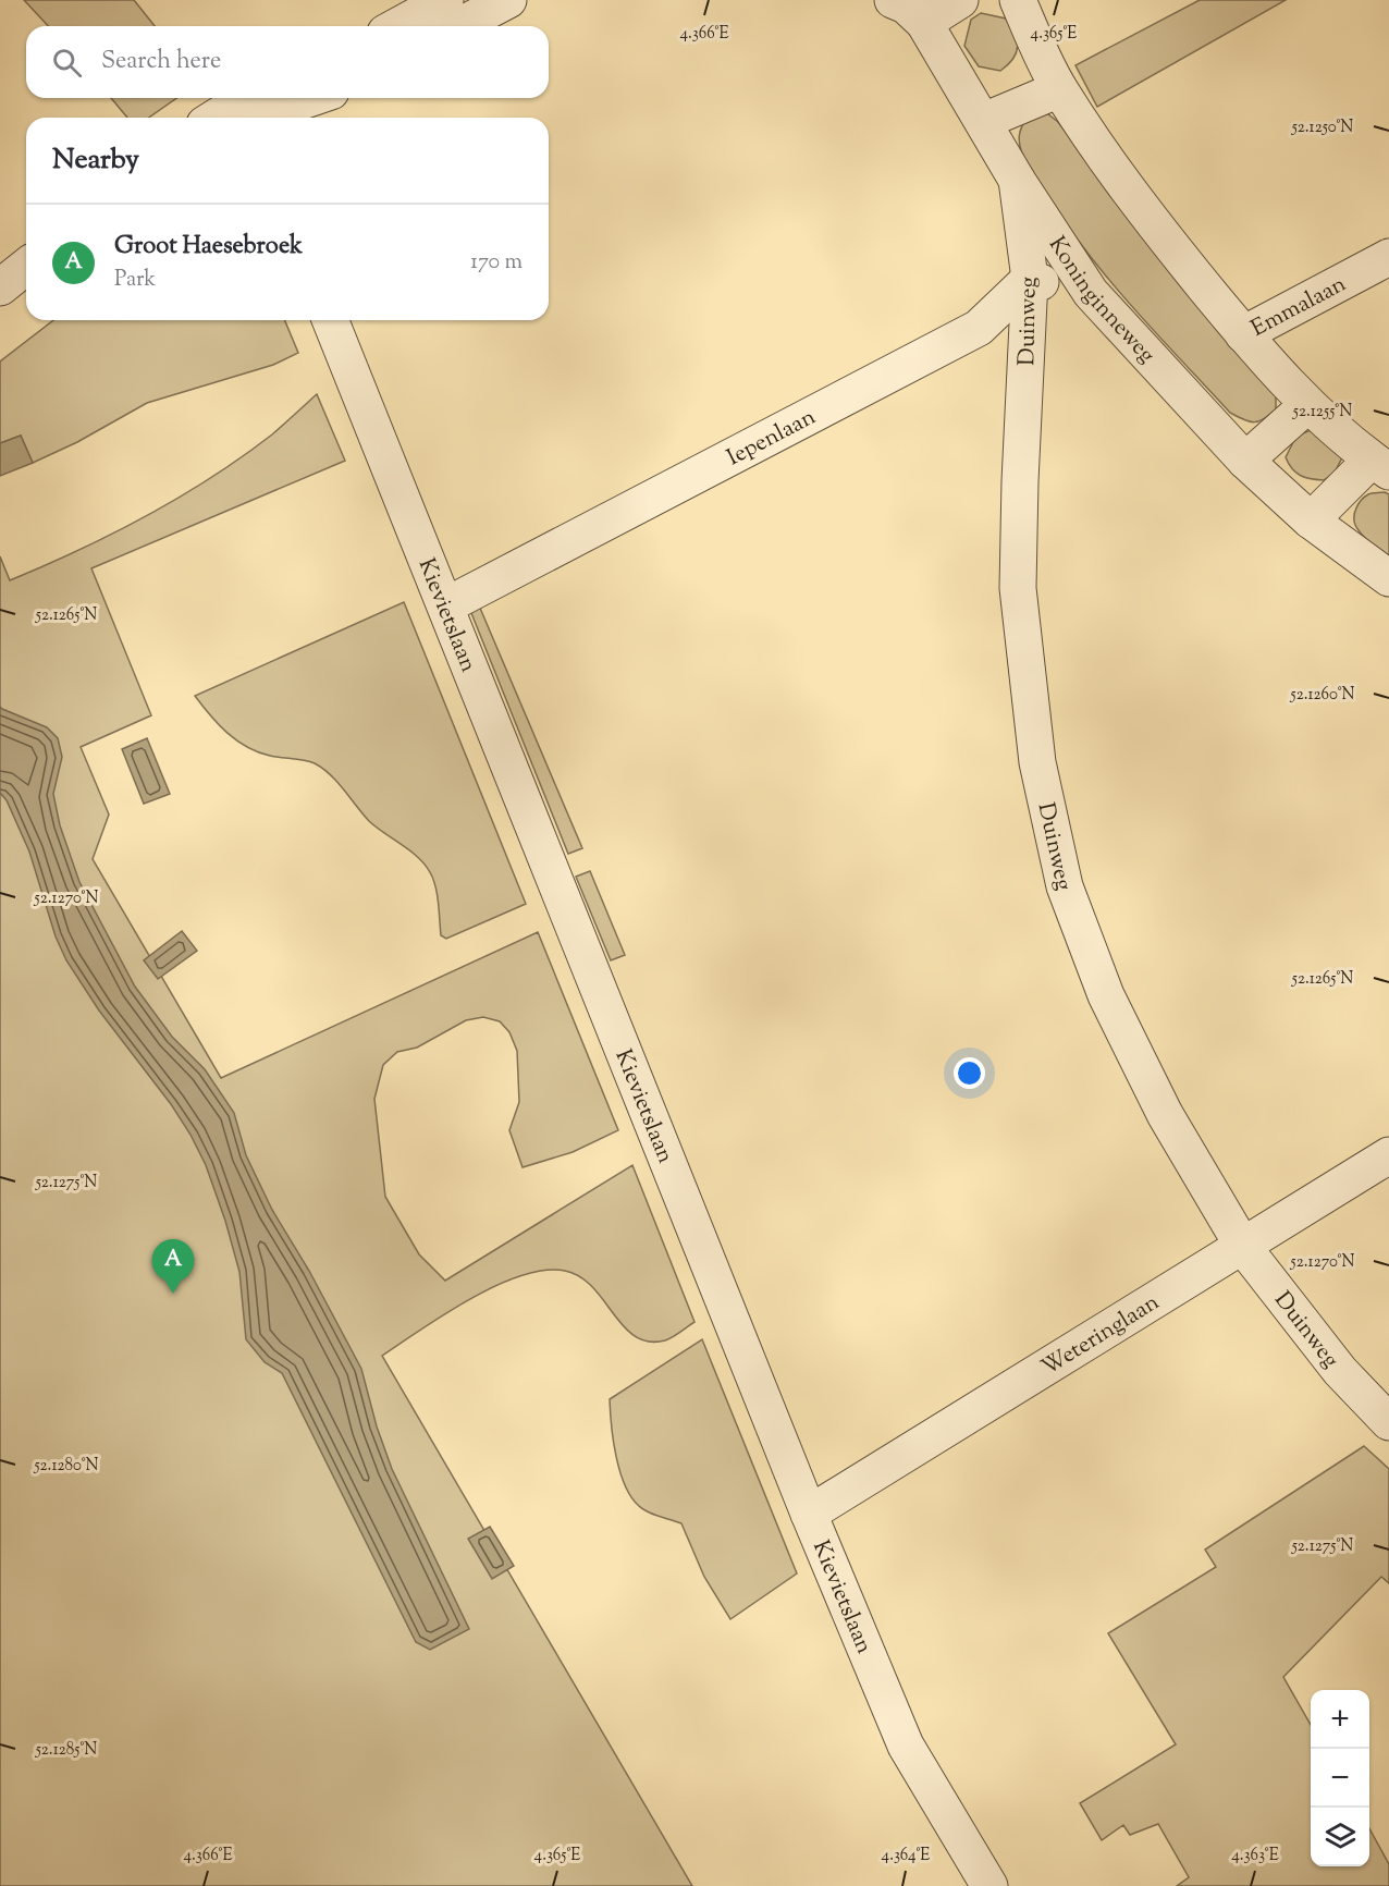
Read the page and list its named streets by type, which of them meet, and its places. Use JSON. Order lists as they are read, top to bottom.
{
  "streets": {
    "street": [
      "Koninginneweg",
      "Emmalaan",
      "Duinweg",
      "Iepenlaan",
      "Kievietslaan",
      "Weteringlaan"
    ]
  },
  "crossings": [
    ["Koninginneweg", "Duinweg"],
    ["Duinweg", "Iepenlaan"],
    ["Duinweg", "Weteringlaan"],
    ["Iepenlaan", "Kievietslaan"],
    ["Kievietslaan", "Weteringlaan"]
  ],
  "page": {
    "search": "Search here",
    "heading": "Nearby",
    "list": [
      {
        "mark": "A",
        "name": "Groot Haesebroek",
        "note": "Park",
        "value": "170 m"
      }
    ],
    "pins": "A",
    "map_buttons": ["+", "−"]
  },
  "coordinates": [
    "4.366°E",
    "4.365°E",
    "52.1250°N",
    "52.1255°N",
    "52.1265°N",
    "52.1260°N",
    "52.1270°N",
    "52.1275°N",
    "52.1280°N",
    "52.1285°N",
    "4.364°E",
    "4.363°E"
  ]
}
